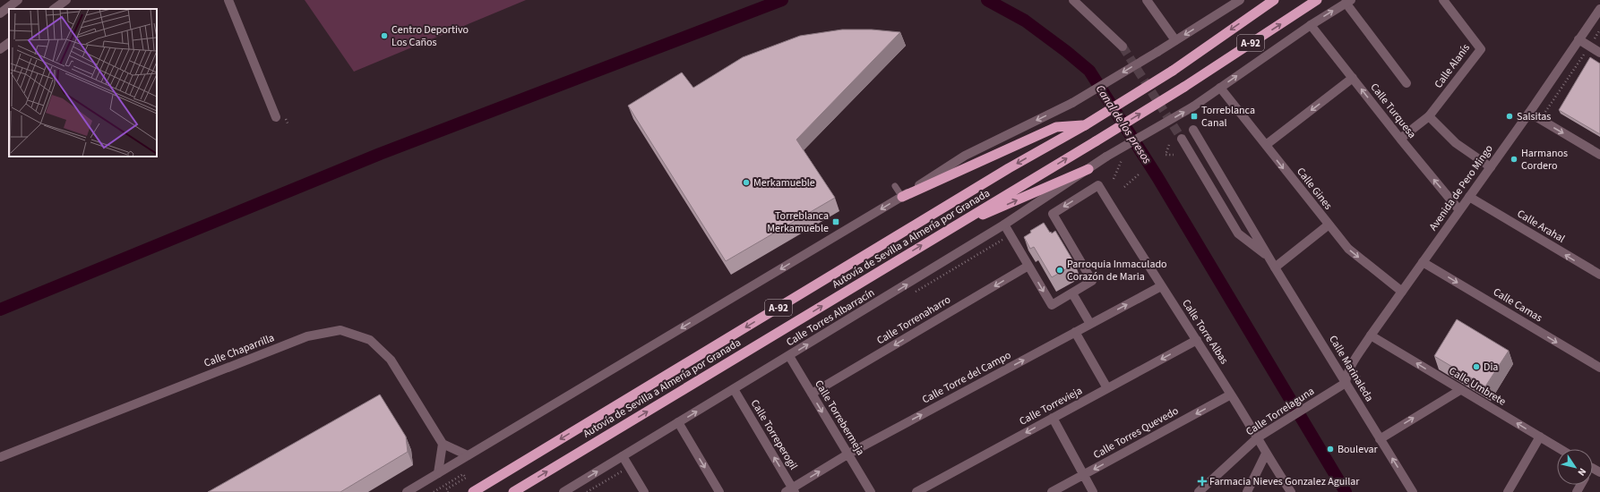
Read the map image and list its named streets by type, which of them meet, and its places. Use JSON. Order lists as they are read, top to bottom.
{
  "streets": {
    "highway": ["A-92", "Autovía de Sevilla a Almería por Granada"],
    "street": [
      "Calle Alanís",
      "Calle Turquesa",
      "Avenida de Pero Mingo",
      "Calle Gines",
      "Calle Arahal",
      "Calle Camas",
      "Calle Torres Albarracín",
      "Calle Torrenaharro",
      "Calle Torre Albas",
      "Calle Chaparrilla",
      "Calle Marinaleda",
      "Calle Torre del Campo",
      "Calle Umbrete",
      "Calle Torrevieja",
      "Calle Torrelaguna",
      "Calle Torrebermeja",
      "Calle Torres Quevedo",
      "Calle Torreperogil"
    ]
  },
  "crossings": [
    ["Calle Alanís", "Calle Turquesa"],
    ["Calle Turquesa", "Avenida de Pero Mingo"],
    ["Calle Turquesa", "Calle Torres Albarracín"],
    ["Avenida de Pero Mingo", "Calle Gines"],
    ["Avenida de Pero Mingo", "Calle Arahal"],
    ["Avenida de Pero Mingo", "Calle Camas"],
    ["Avenida de Pero Mingo", "Calle Marinaleda"],
    ["Avenida de Pero Mingo", "Calle Umbrete"],
    ["Avenida de Pero Mingo", "Calle Torrelaguna"],
    ["Calle Gines", "Calle Torres Albarracín"],
    ["Calle Torres Albarracín", "Calle Torrebermeja"],
    ["Calle Torres Albarracín", "Calle Torreperogil"],
    ["Calle Torrenaharro", "Calle Torrebermeja"],
    ["Calle Torre Albas", "Calle Torre del Campo"],
    ["Calle Torre Albas", "Calle Torrevieja"],
    ["Calle Torre Albas", "Calle Torrelaguna"],
    ["Calle Torre Albas", "Calle Torres Quevedo"],
    ["Calle Marinaleda", "Calle Torrelaguna"],
    ["Calle Torre del Campo", "Calle Torrebermeja"],
    ["Calle Torre del Campo", "Calle Torreperogil"]
  ],
  "one_way": [
    "Calle Gines",
    "Calle Arahal",
    "Calle Camas",
    "Calle Torrenaharro",
    "Calle Torre del Campo",
    "Calle Umbrete",
    "Calle Torrevieja",
    "Calle Torrebermeja",
    "Calle Torres Quevedo"
  ],
  "water": ["Canal de los presos"],
  "places": {
    "other": [
      "Centro Deportivo Los Caños",
      "Salsitas",
      "Harmanos Cordero",
      "Merkamueble",
      "Parroquia Inmaculado Corazón de Maria",
      "Dia",
      "Boulevar"
    ],
    "transit": ["Torreblanca Canal", "Torreblanca Merkamueble"],
    "health": ["Farmacia Nieves Gonzalez Aguilar"]
  },
  "north": "bottom right"
}
